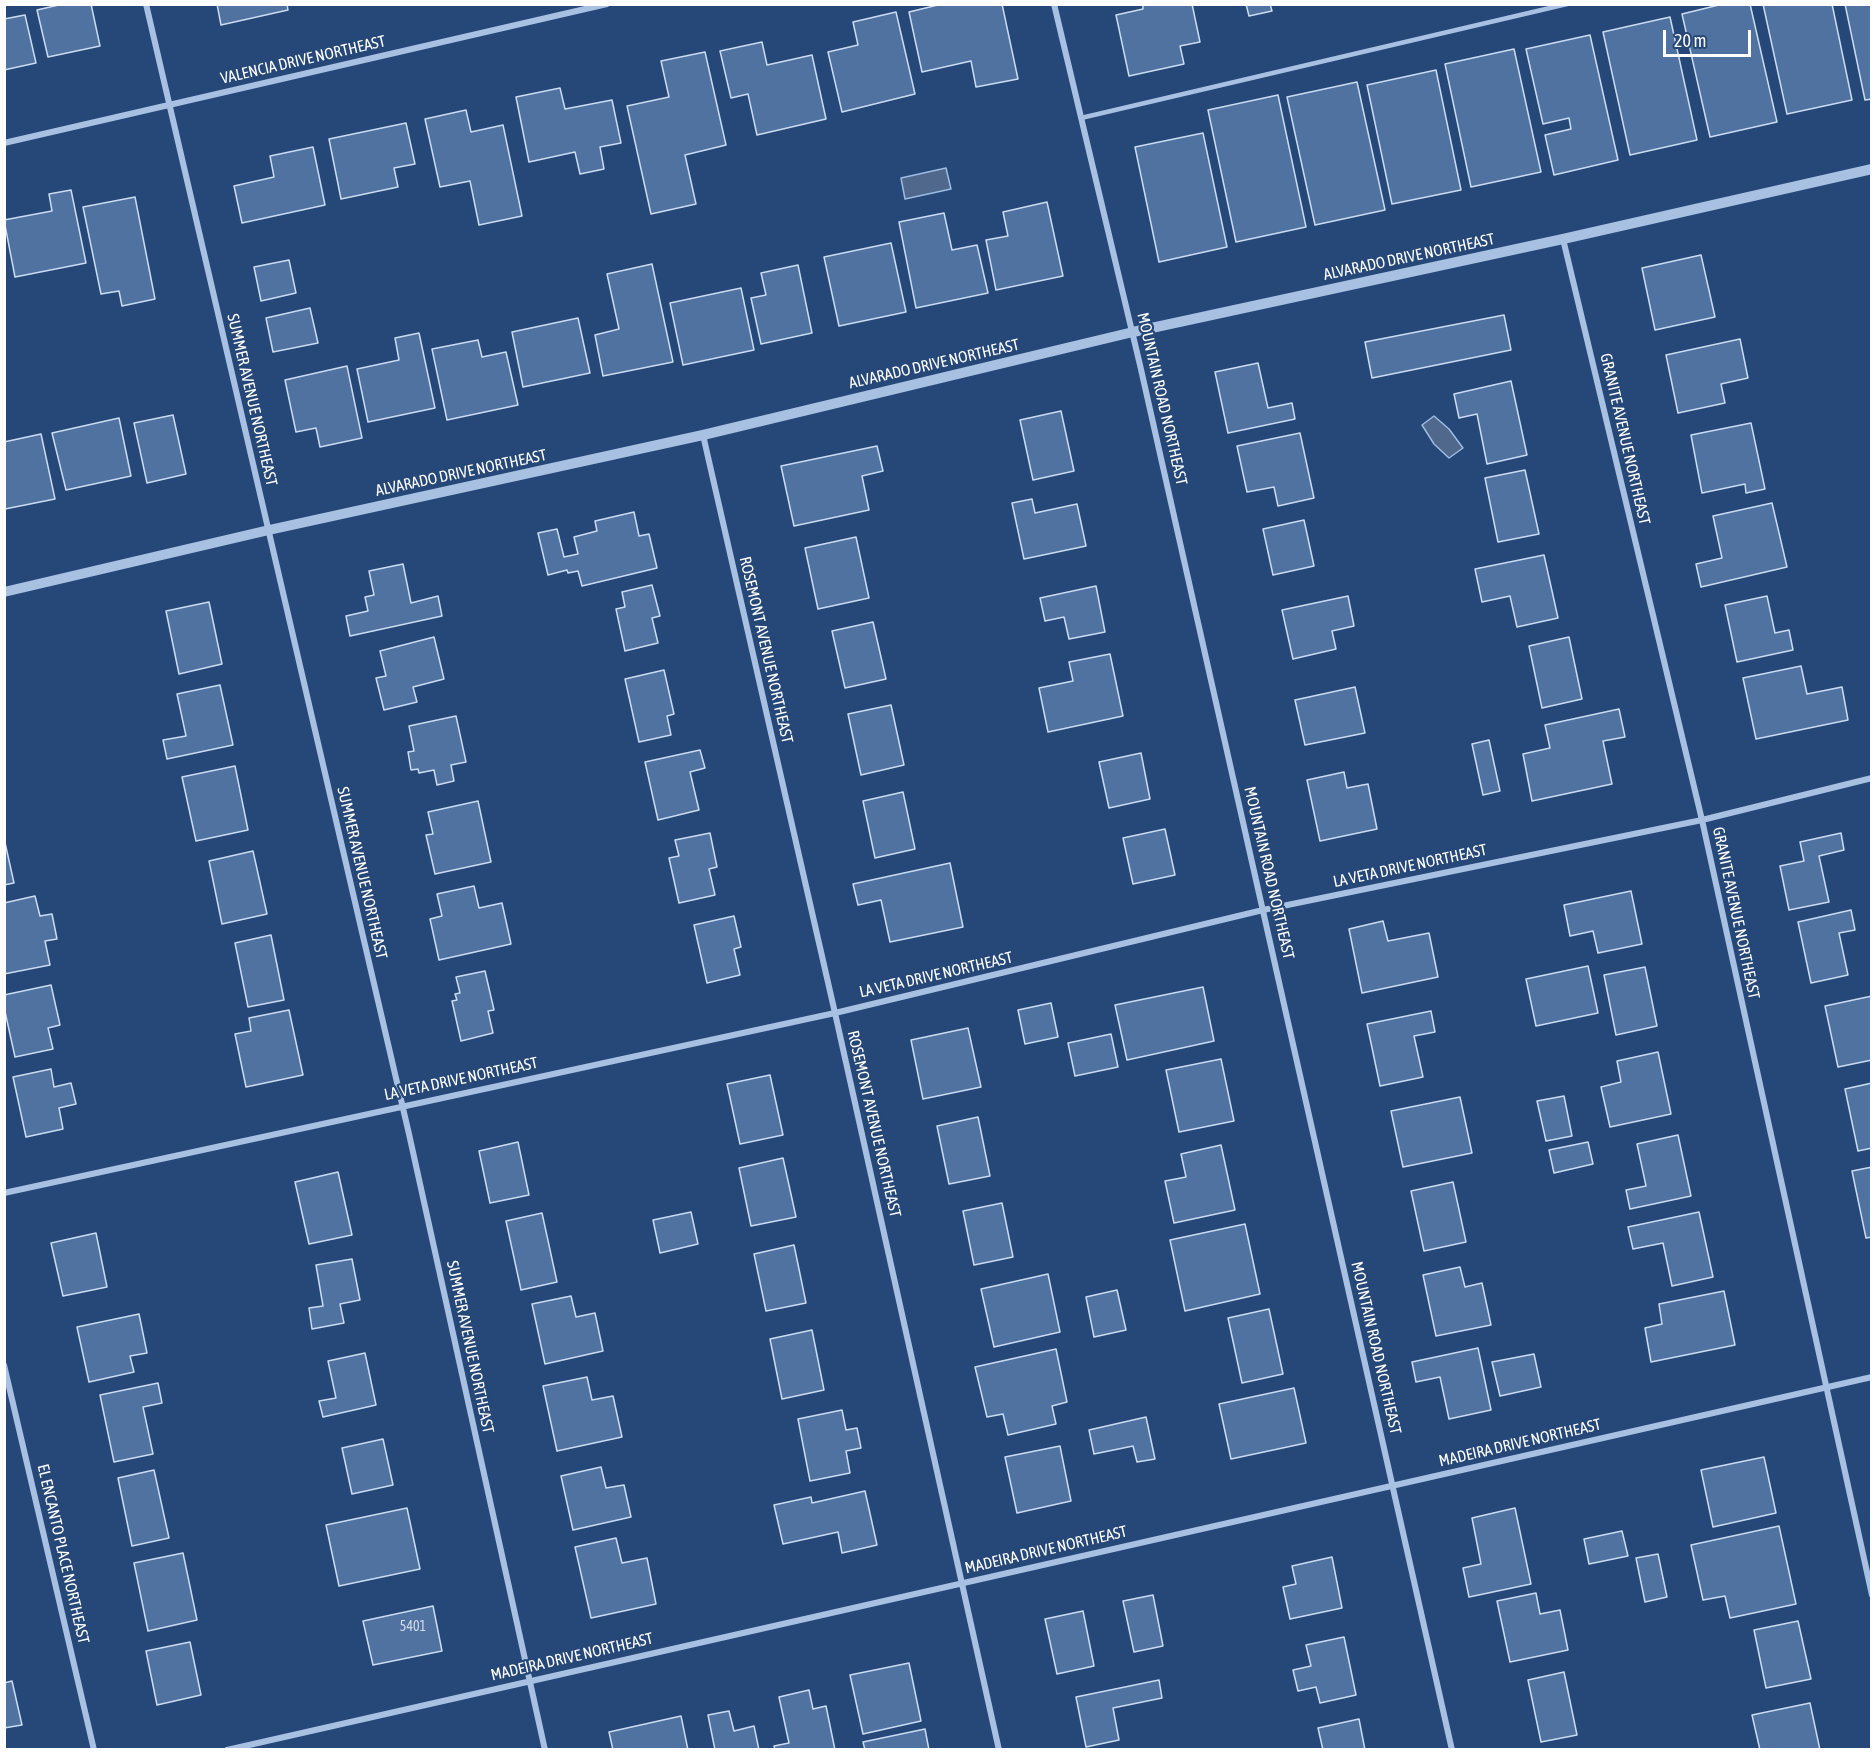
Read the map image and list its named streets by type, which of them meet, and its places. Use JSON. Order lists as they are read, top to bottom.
{
  "streets": {
    "street": [
      "VALENCIA DRIVE NORTHEAST",
      "ALVARADO DRIVE NORTHEAST",
      "MOUNTAIN ROAD NORTHEAST",
      "SUMMER AVENUE NORTHEAST",
      "GRANITE AVENUE NORTHEAST",
      "ROSEMONT AVENUE NORTHEAST",
      "LA VETA DRIVE NORTHEAST",
      "MADEIRA DRIVE NORTHEAST",
      "EL ENCANTO PLACE NORTHEAST"
    ]
  },
  "crossings": [
    ["VALENCIA DRIVE NORTHEAST", "SUMMER AVENUE NORTHEAST"],
    ["ALVARADO DRIVE NORTHEAST", "MOUNTAIN ROAD NORTHEAST"],
    ["ALVARADO DRIVE NORTHEAST", "SUMMER AVENUE NORTHEAST"],
    ["ALVARADO DRIVE NORTHEAST", "GRANITE AVENUE NORTHEAST"],
    ["ALVARADO DRIVE NORTHEAST", "ROSEMONT AVENUE NORTHEAST"],
    ["MOUNTAIN ROAD NORTHEAST", "LA VETA DRIVE NORTHEAST"],
    ["MOUNTAIN ROAD NORTHEAST", "MADEIRA DRIVE NORTHEAST"],
    ["SUMMER AVENUE NORTHEAST", "LA VETA DRIVE NORTHEAST"],
    ["SUMMER AVENUE NORTHEAST", "MADEIRA DRIVE NORTHEAST"],
    ["GRANITE AVENUE NORTHEAST", "LA VETA DRIVE NORTHEAST"],
    ["GRANITE AVENUE NORTHEAST", "MADEIRA DRIVE NORTHEAST"],
    ["ROSEMONT AVENUE NORTHEAST", "LA VETA DRIVE NORTHEAST"],
    ["ROSEMONT AVENUE NORTHEAST", "MADEIRA DRIVE NORTHEAST"]
  ],
  "house_numbers": ["5401"],
  "scale_bar": "20 m"
}
